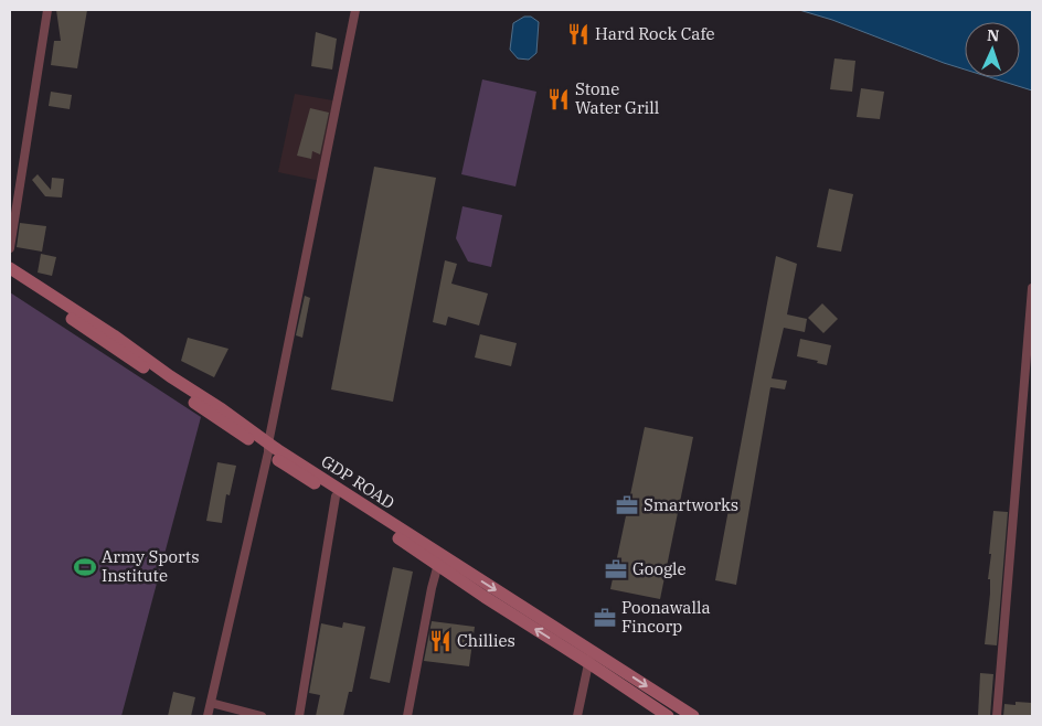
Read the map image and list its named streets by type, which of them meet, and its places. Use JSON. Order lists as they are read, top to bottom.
{
  "streets": {
    "main road": ["GDP ROAD"]
  },
  "places": {
    "restaurant": ["Hard Rock Cafe", "Stone Water Grill", "Chillies"],
    "office": ["Smartworks", "Google", "Poonawalla Fincorp"],
    "sports": ["Army Sports Institute"]
  },
  "north": "top"
}
